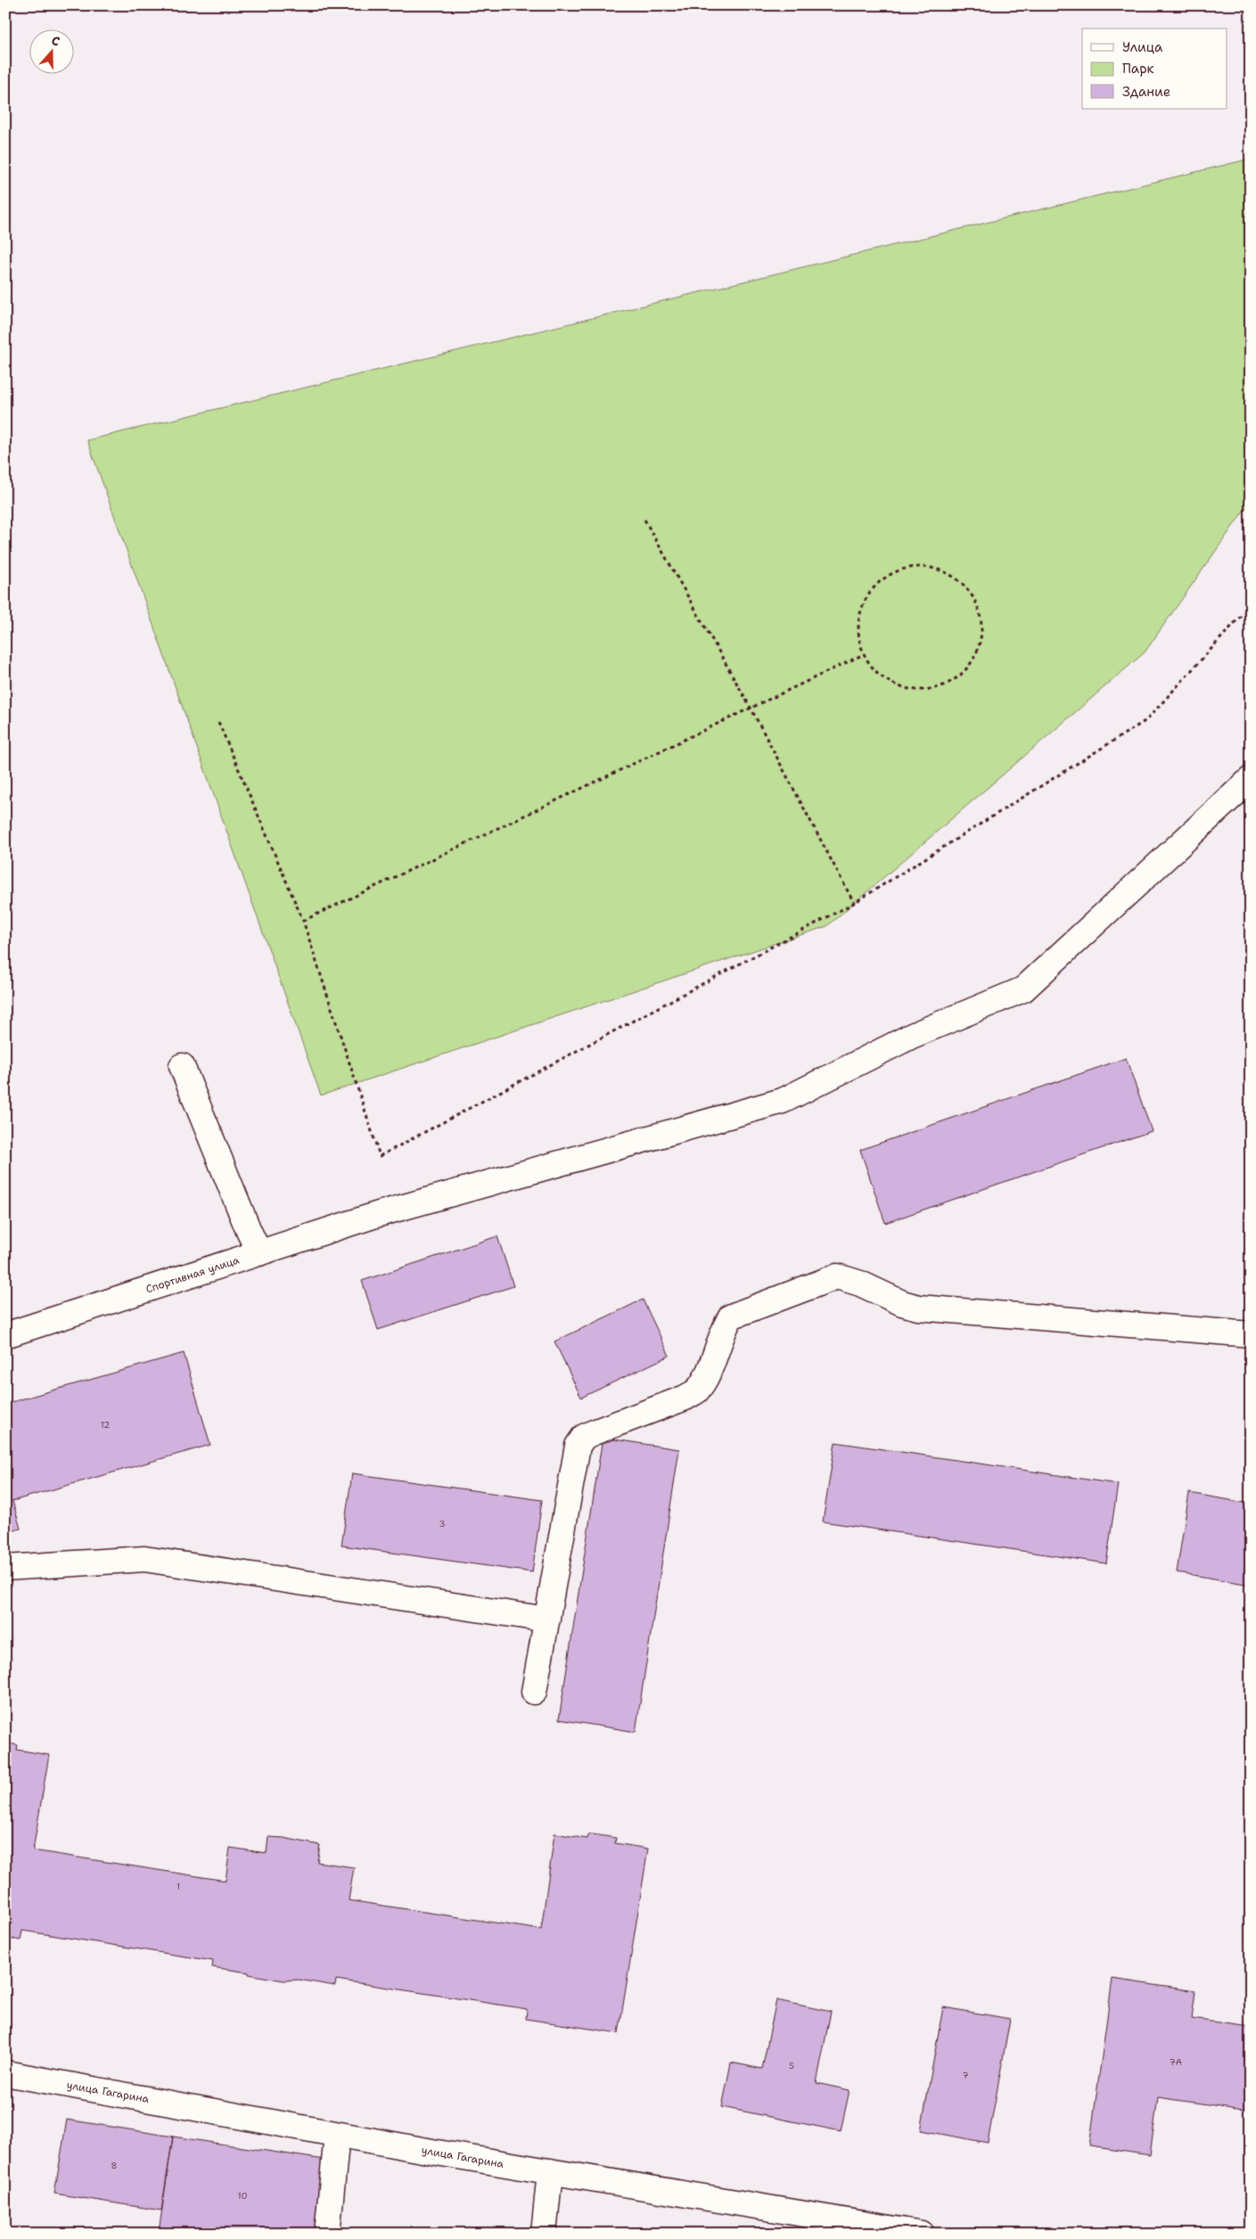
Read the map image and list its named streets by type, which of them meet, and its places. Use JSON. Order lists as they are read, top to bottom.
{
  "streets": {
    "street": ["Спортивная улица", "улица Гагарина"]
  },
  "house_numbers": [
    "12",
    "3",
    "1",
    "7А",
    "5",
    "7",
    "8",
    "10"
  ],
  "legend": ["Улица", "Парк", "Здание"],
  "north": "top"
}
